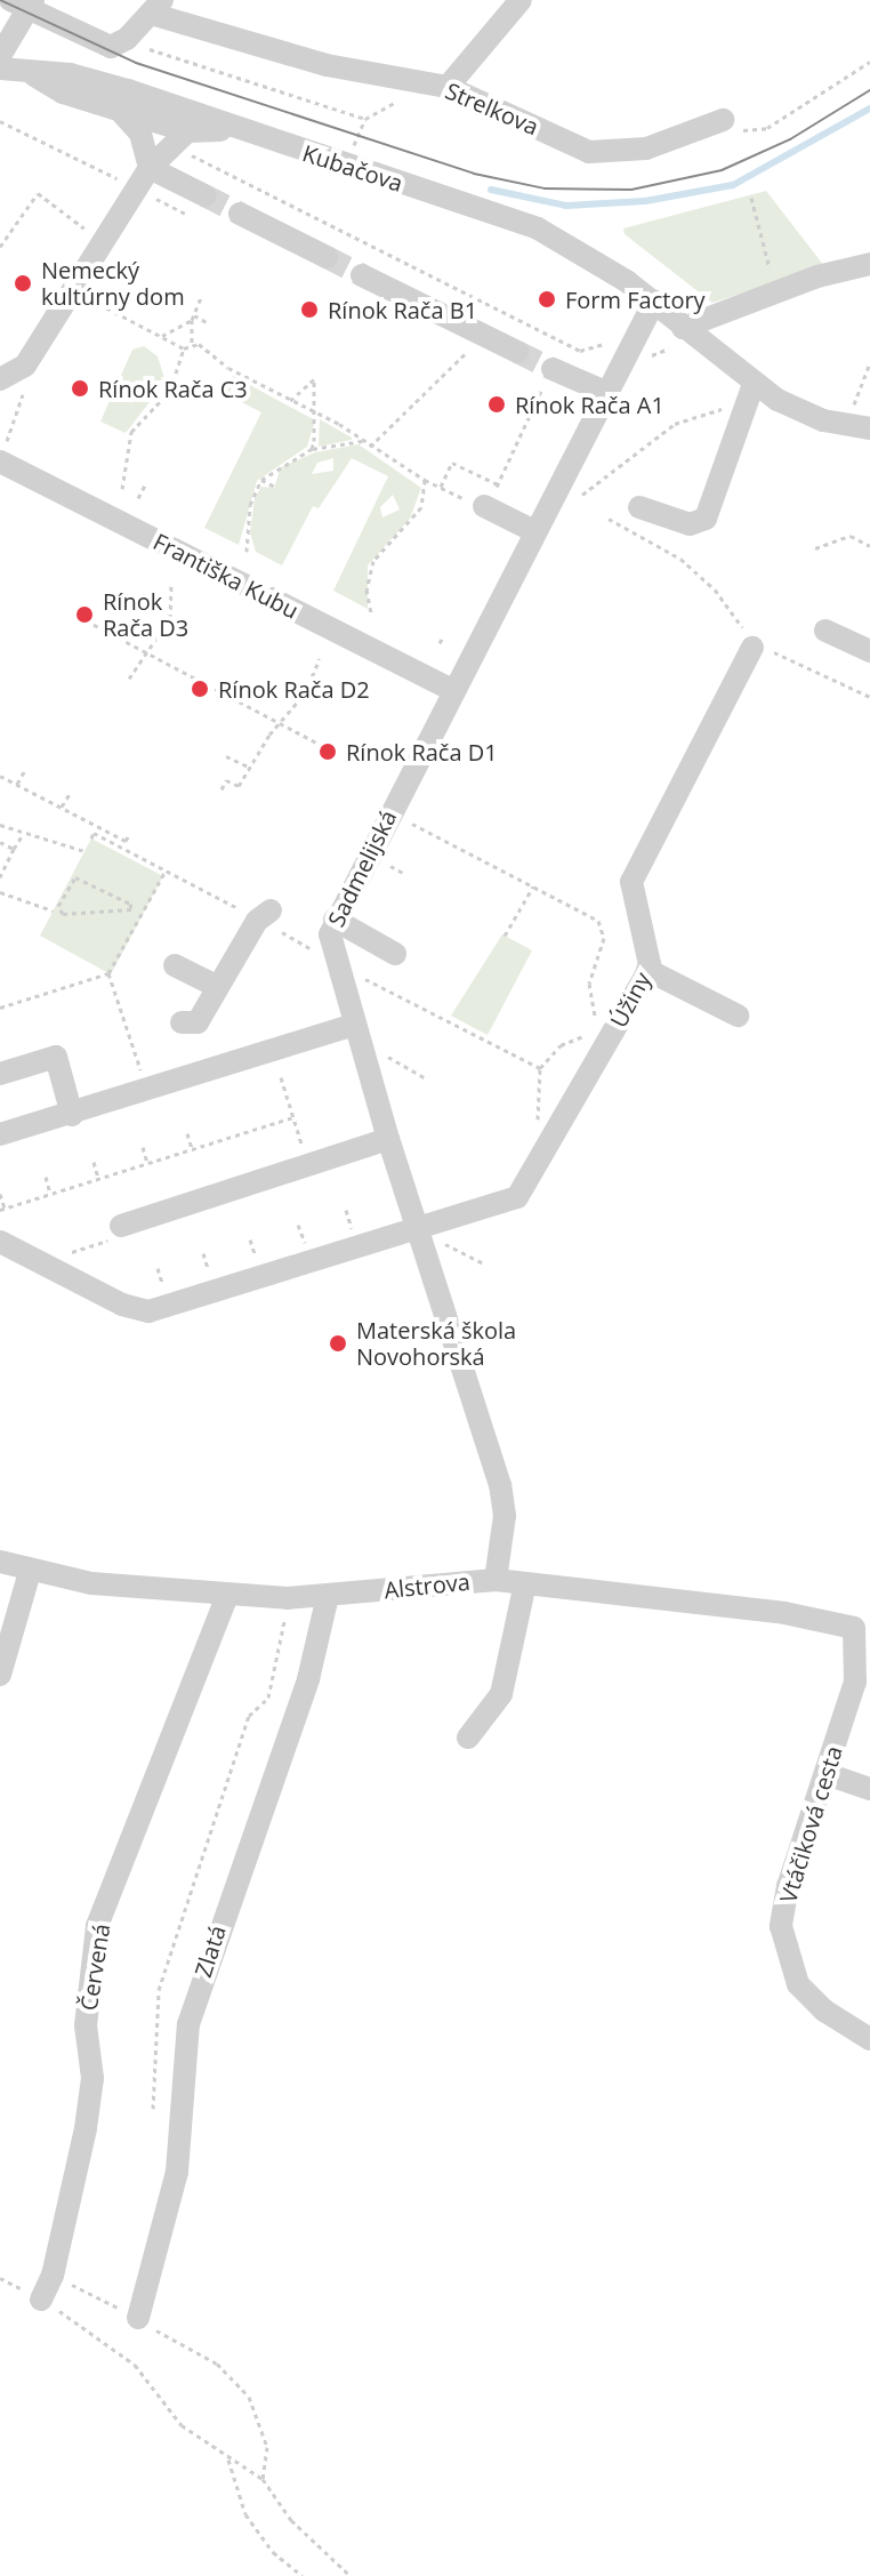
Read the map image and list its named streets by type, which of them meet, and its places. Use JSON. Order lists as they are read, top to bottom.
{
  "streets": {
    "street": [
      "Strelkova",
      "Kubačova",
      "Františka Kubu",
      "Sadmelijská",
      "Úžiny",
      "Alstrova",
      "Vtáčiková cesta",
      "Zlatá",
      "Červená"
    ]
  },
  "crossings": [
    ["Kubačova", "Sadmelijská"],
    ["Františka Kubu", "Sadmelijská"],
    ["Sadmelijská", "Úžiny"],
    ["Sadmelijská", "Alstrova"],
    ["Alstrova", "Vtáčiková cesta"],
    ["Alstrova", "Zlatá"],
    ["Alstrova", "Červená"]
  ],
  "places": [
    "Nemecký kultúrny dom",
    "Form Factory",
    "Rínok Rača B1",
    "Rínok Rača C3",
    "Rínok Rača A1",
    "Rínok Rača D3",
    "Rínok Rača D2",
    "Rínok Rača D1",
    "Materská škola Novohorská"
  ]
}
